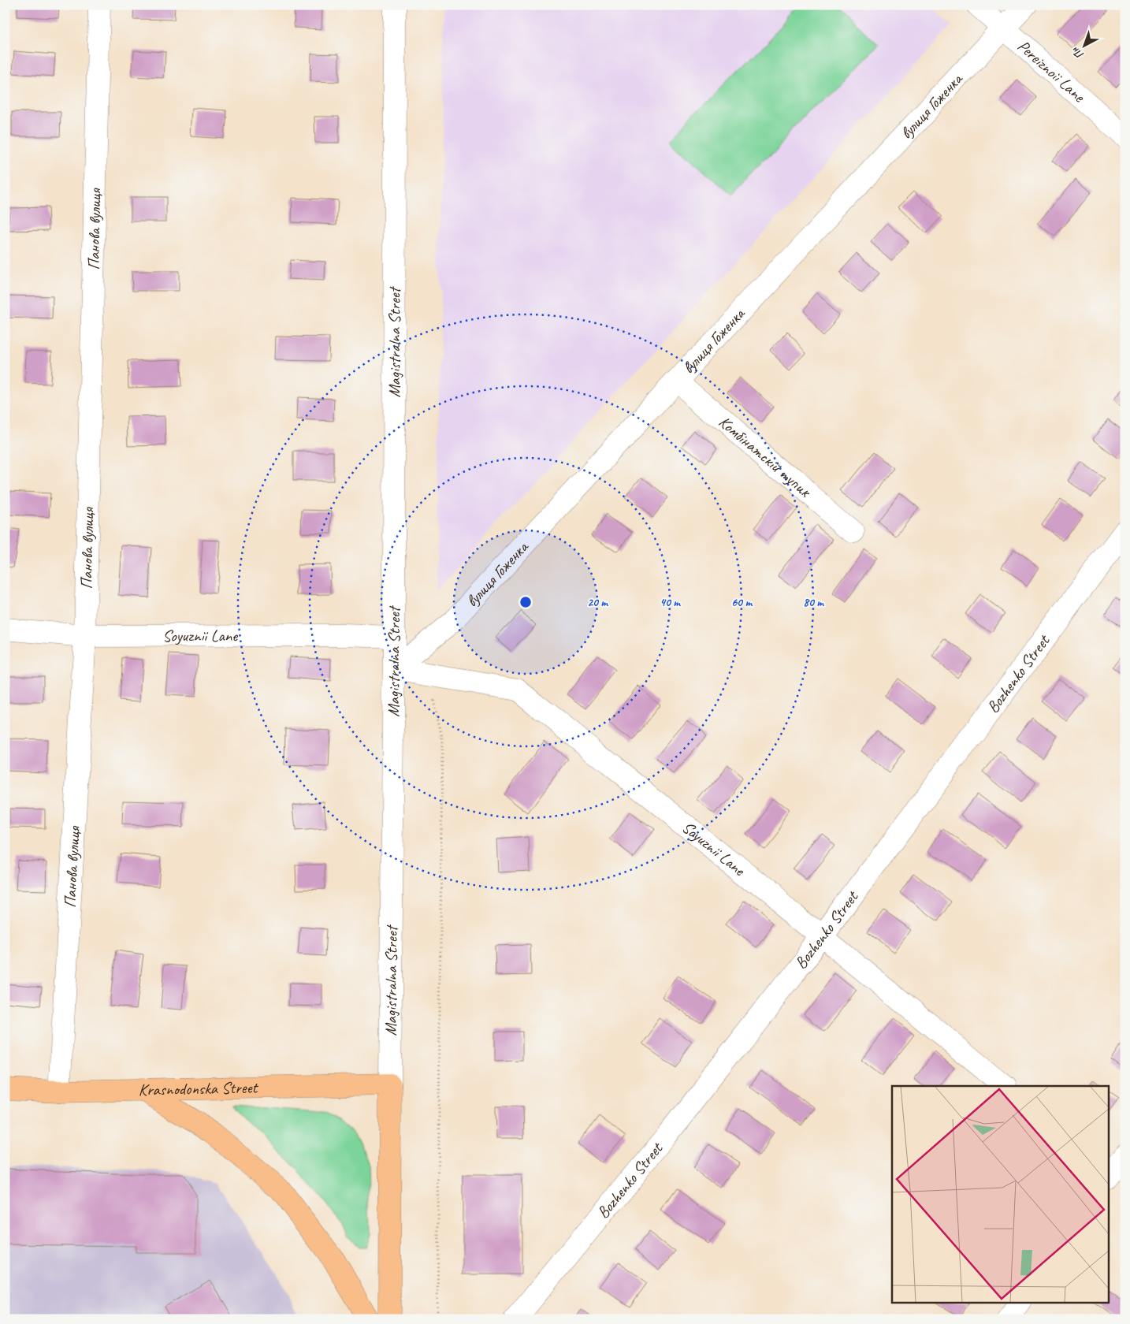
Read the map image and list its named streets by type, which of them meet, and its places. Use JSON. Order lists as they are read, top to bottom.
{
  "streets": {
    "main road": ["Magistralna Street", "Krasnodonska Street"],
    "street": [
      "Pereiznoii Lane",
      "вулиця Гоженка",
      "Панова вулиця",
      "Комбінатскій тупик",
      "Soyuznii Lane",
      "Bozhenko Street"
    ]
  },
  "crossings": [
    ["Pereiznoii Lane", "вулиця Гоженка"],
    ["вулиця Гоженка", "Magistralna Street"],
    ["вулиця Гоженка", "Комбінатскій тупик"],
    ["вулиця Гоженка", "Soyuznii Lane"],
    ["Панова вулиця", "Soyuznii Lane"],
    ["Панова вулиця", "Krasnodonska Street"],
    ["Magistralna Street", "Soyuznii Lane"],
    ["Magistralna Street", "Krasnodonska Street"],
    ["Soyuznii Lane", "Bozhenko Street"]
  ],
  "north": "bottom left",
  "rings": [
    "20 m",
    "40 m",
    "60 m",
    "80 m"
  ]
}
